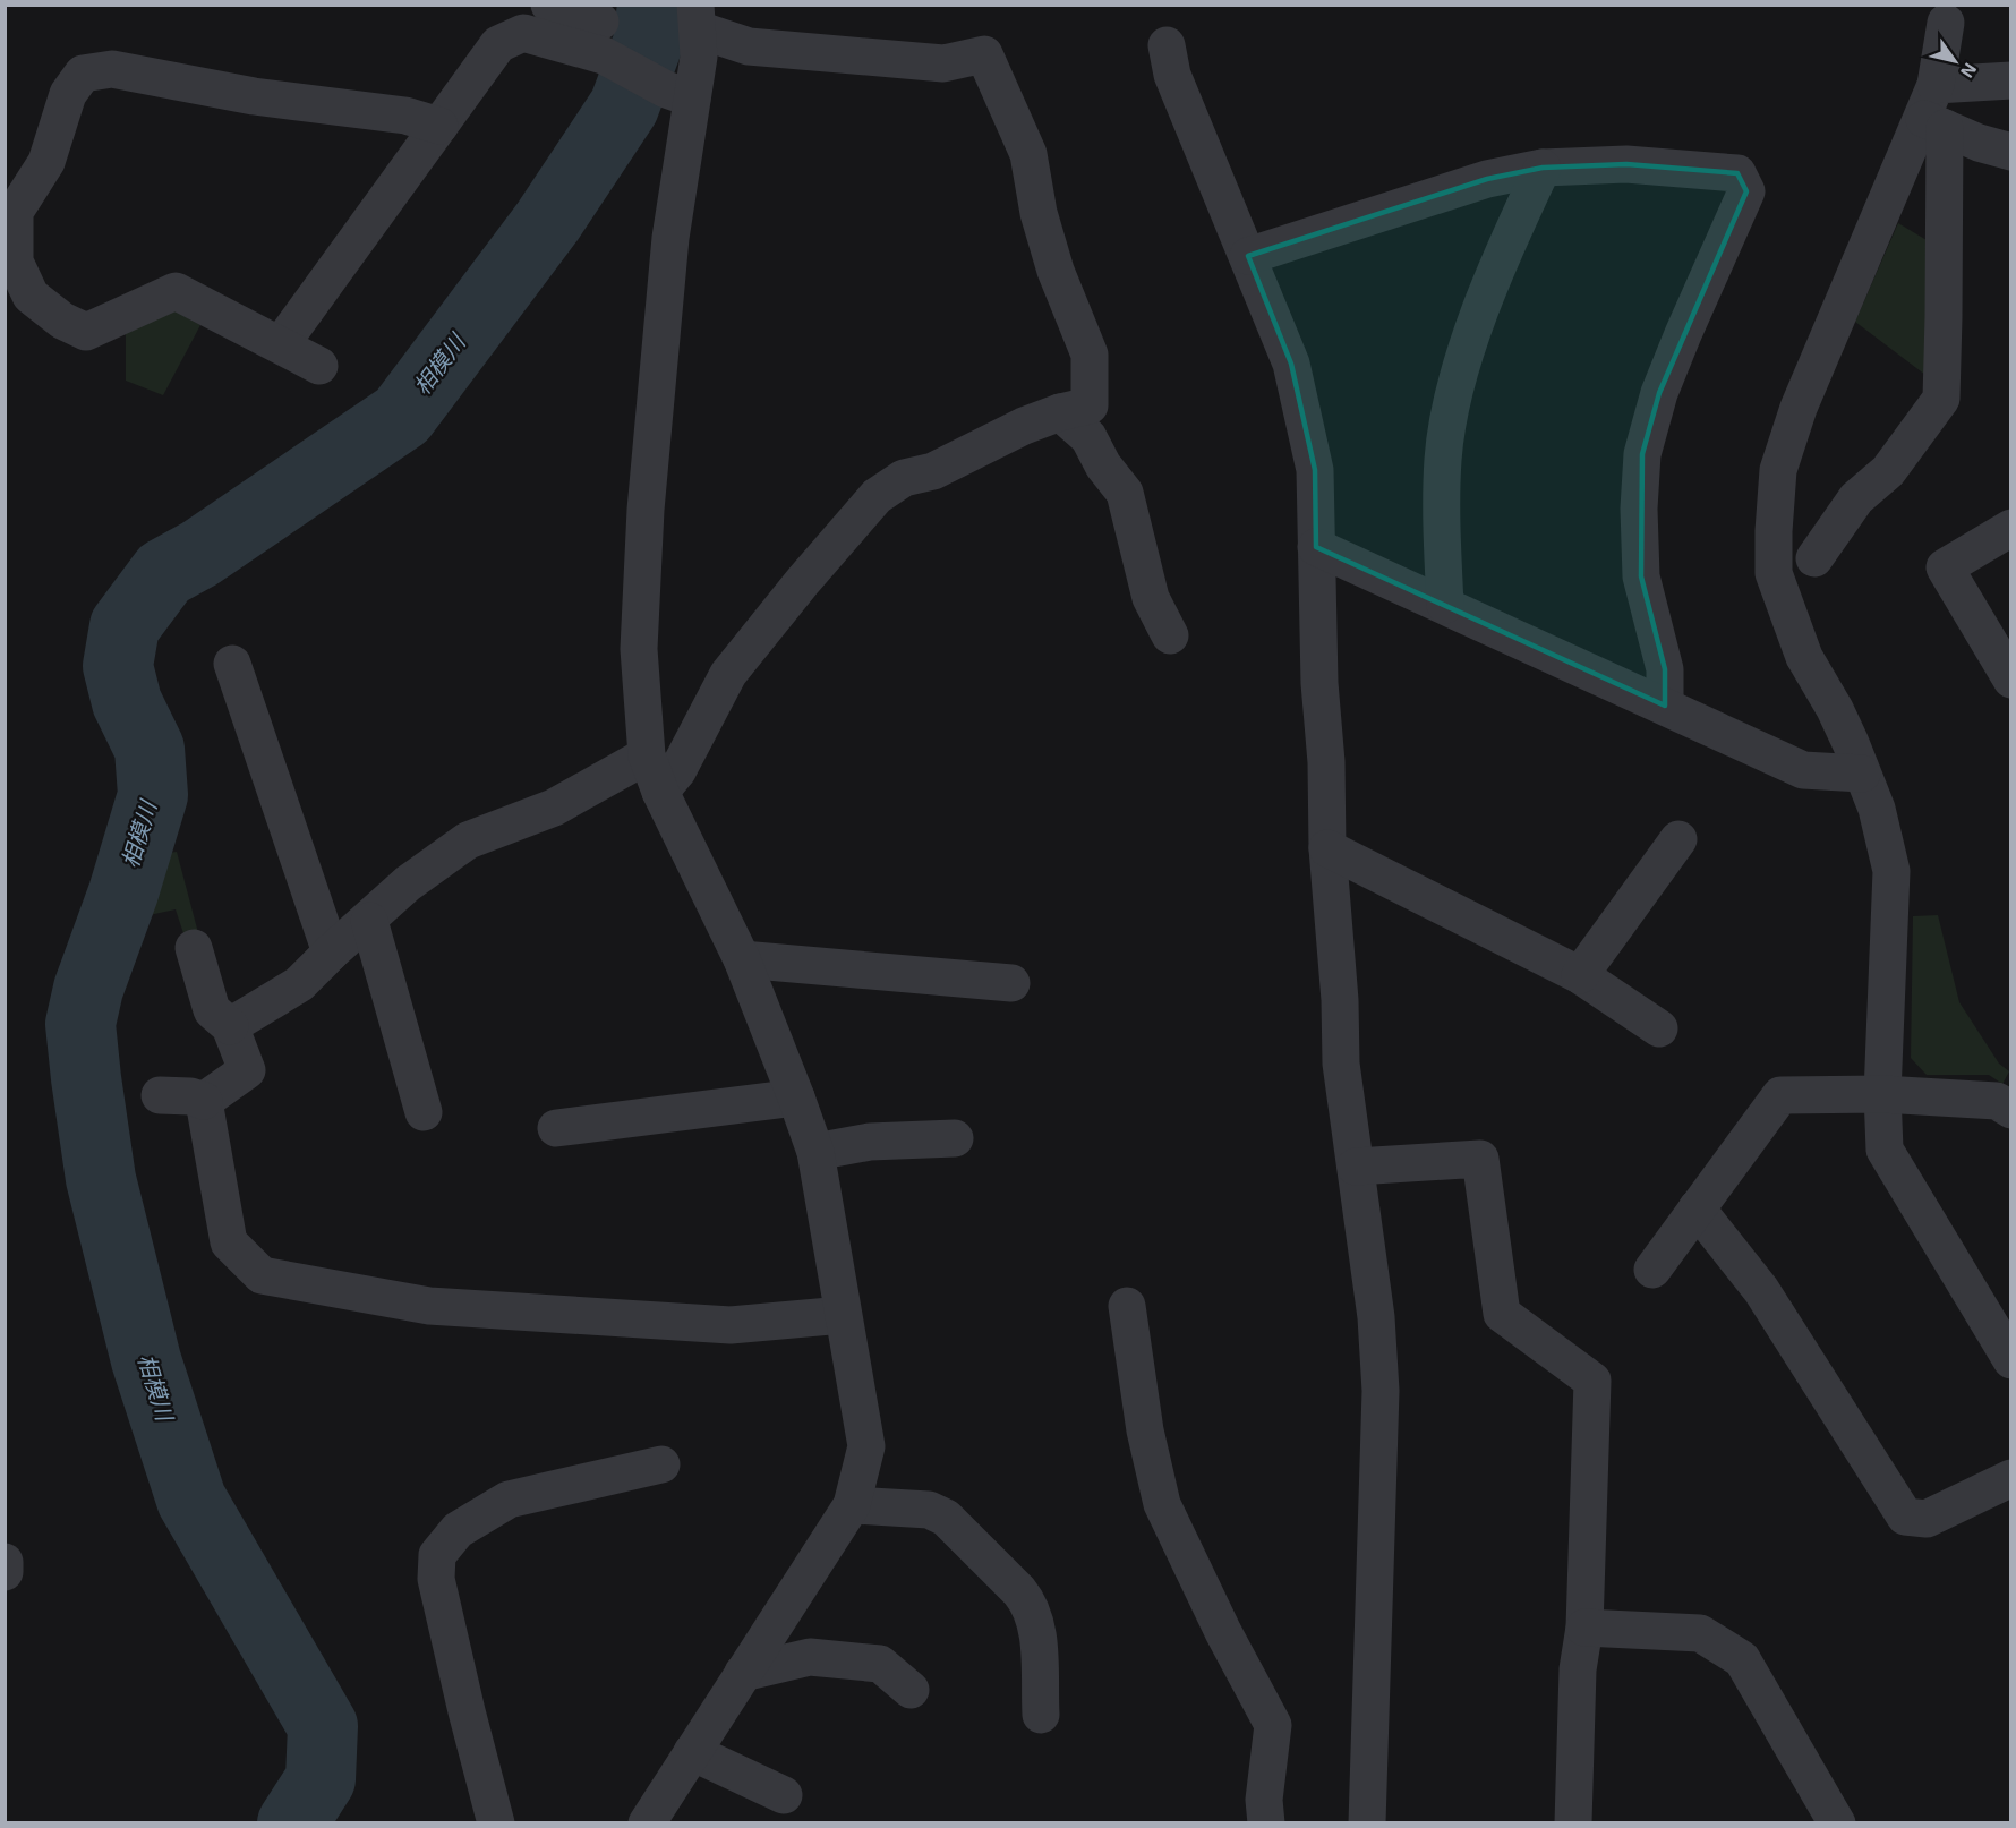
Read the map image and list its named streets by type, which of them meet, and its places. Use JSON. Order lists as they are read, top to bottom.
{
  "water": ["相模川"],
  "north": "bottom right"
}
